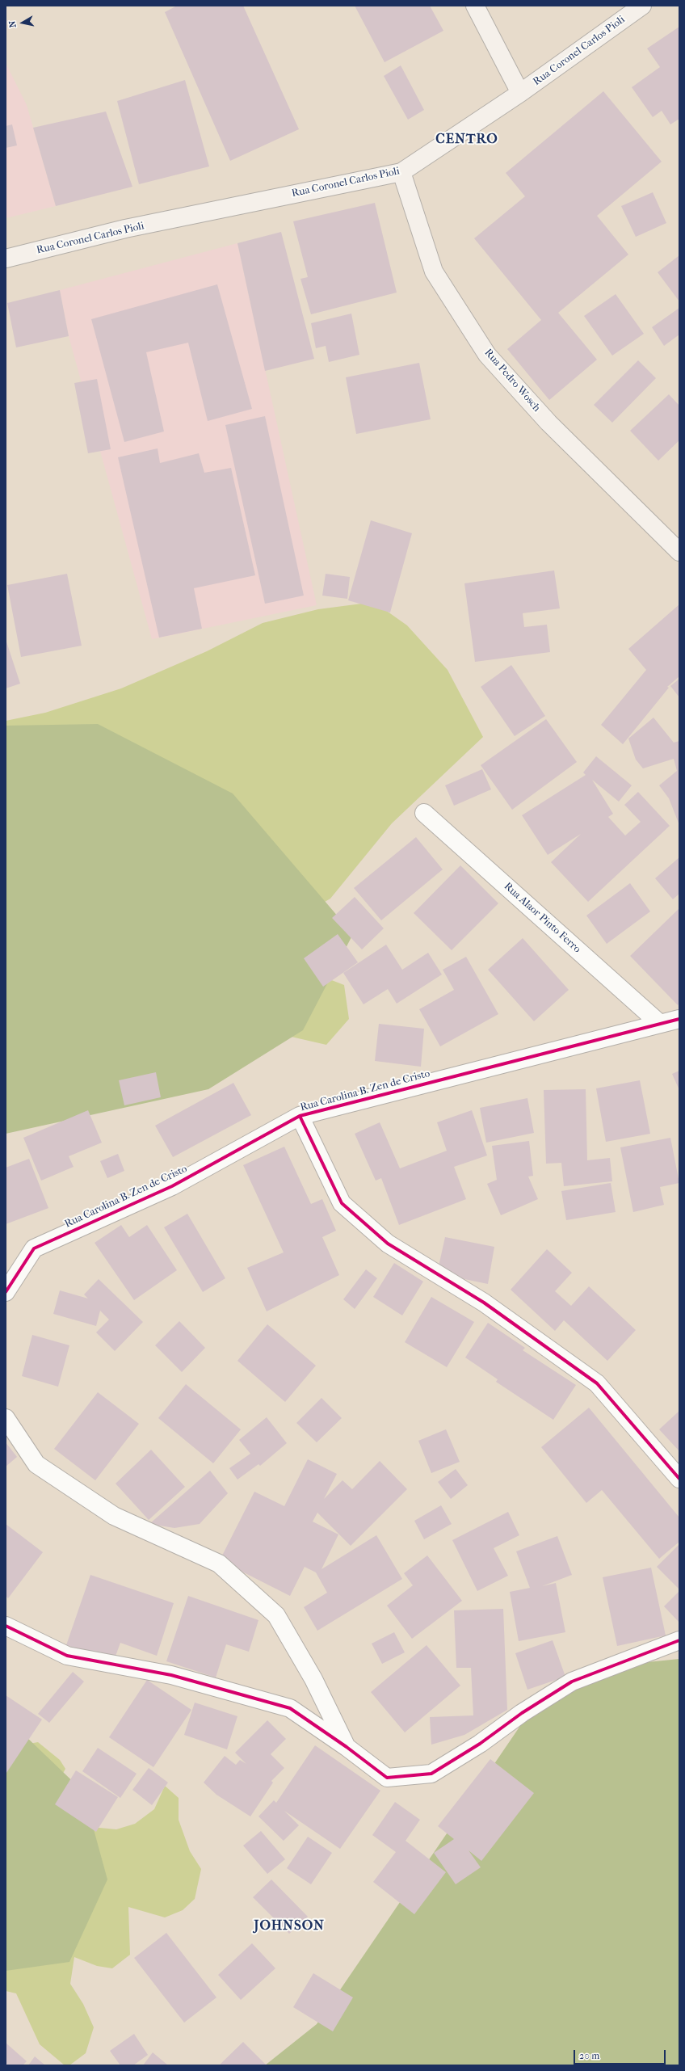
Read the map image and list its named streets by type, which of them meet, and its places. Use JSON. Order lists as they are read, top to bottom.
{
  "streets": {
    "main road": ["Rua Coronel Carlos Pioli", "Rua Pedro Wosch"],
    "street": ["Rua Alaor Pinto Ferro", "Rua Carolina B. Zen de Cristo"]
  },
  "crossings": [
    ["Rua Coronel Carlos Pioli", "Rua Pedro Wosch"],
    ["Rua Alaor Pinto Ferro", "Rua Carolina B. Zen de Cristo"]
  ],
  "districts": ["CENTRO", "JOHNSON"],
  "scale_bar": "20 m",
  "north": "left"
}
